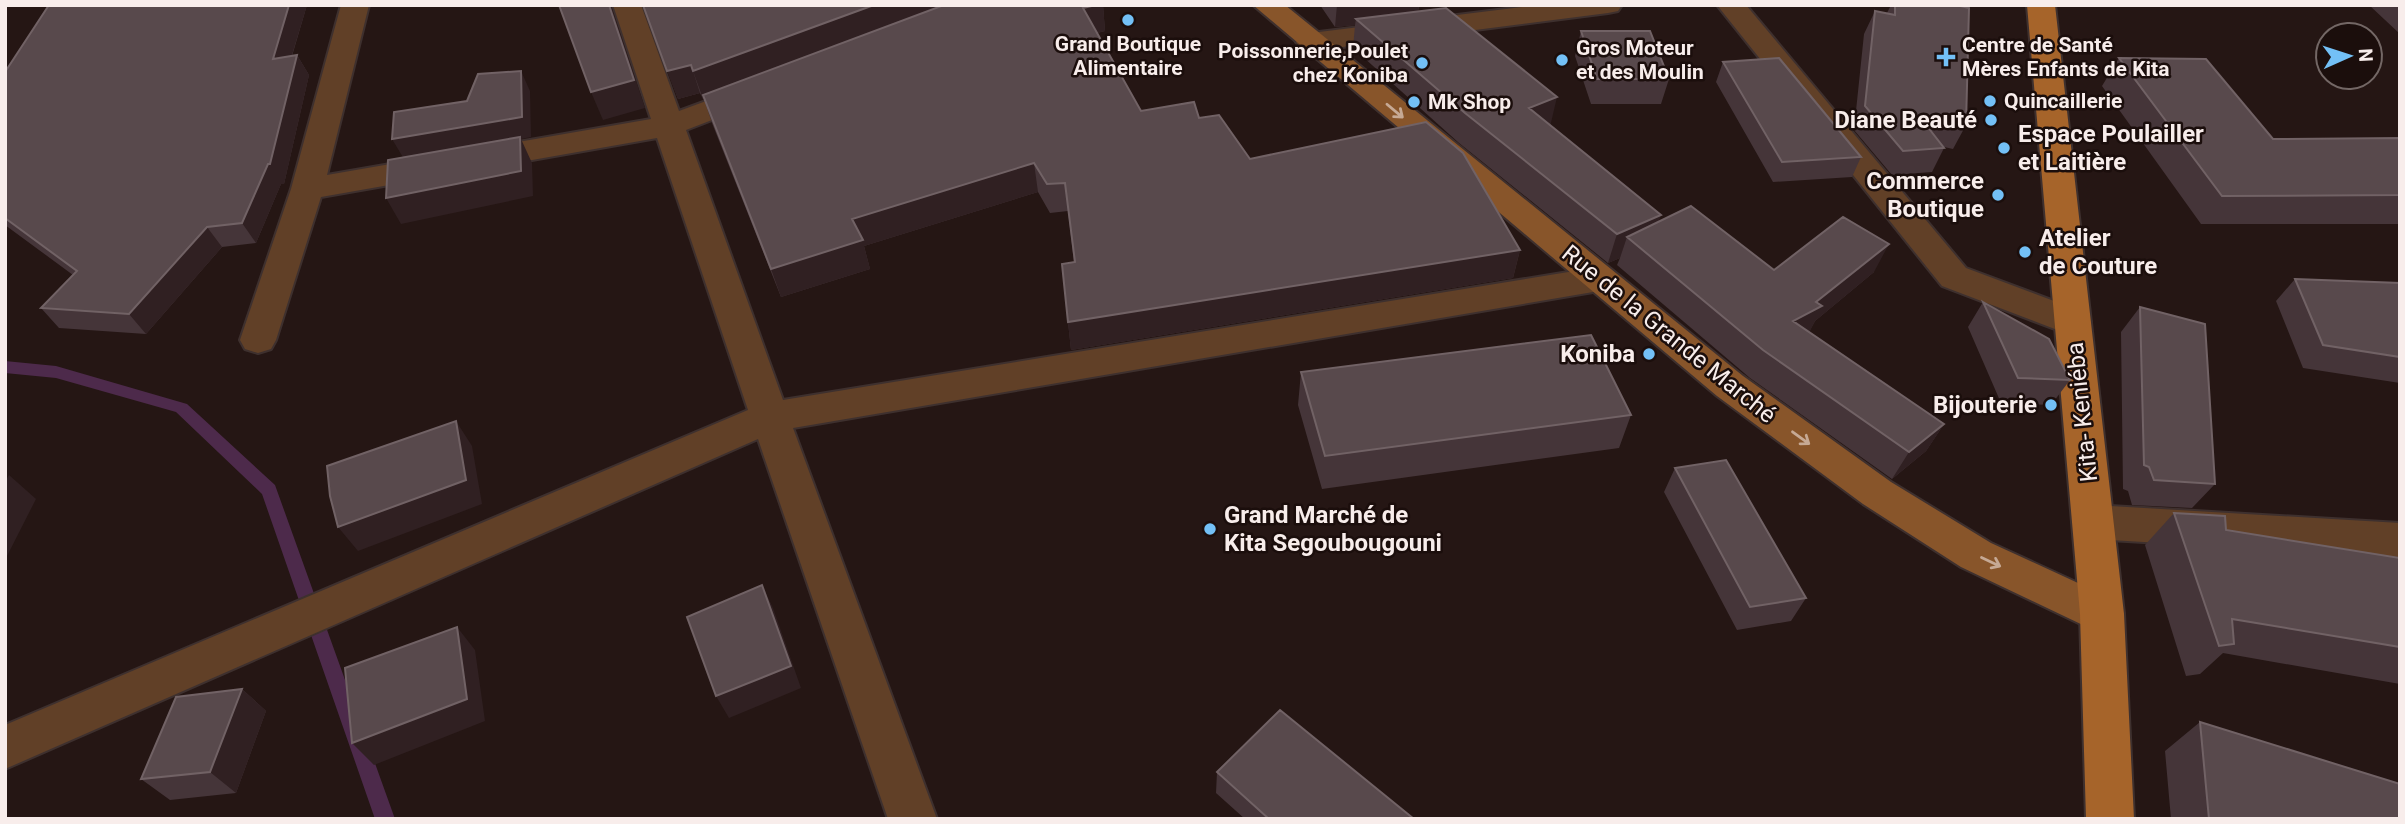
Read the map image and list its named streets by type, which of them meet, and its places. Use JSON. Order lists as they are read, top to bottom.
{
  "streets": {
    "main road": ["Rue de la Grande Marché", "Kita- Keniéba"]
  },
  "crossings": [
    ["Rue de la Grande Marché", "Kita- Keniéba"]
  ],
  "one_way": ["Rue de la Grande Marché"],
  "places": {
    "other": [
      "Grand Boutique Alimentaire",
      "Gros Moteur et des Moulin",
      "Poissonnerie,Poulet chez Koniba",
      "Quincaillerie",
      "Mk Shop",
      "Diane Beauté",
      "Espace Poulailler et Laitière",
      "Commerce Boutique",
      "Atelier de Couture",
      "Koniba",
      "Bijouterie",
      "Grand Marché de Kita Segoubougouni"
    ],
    "health": ["Centre de Santé Mères Enfants de Kita"]
  },
  "north": "right"
}
